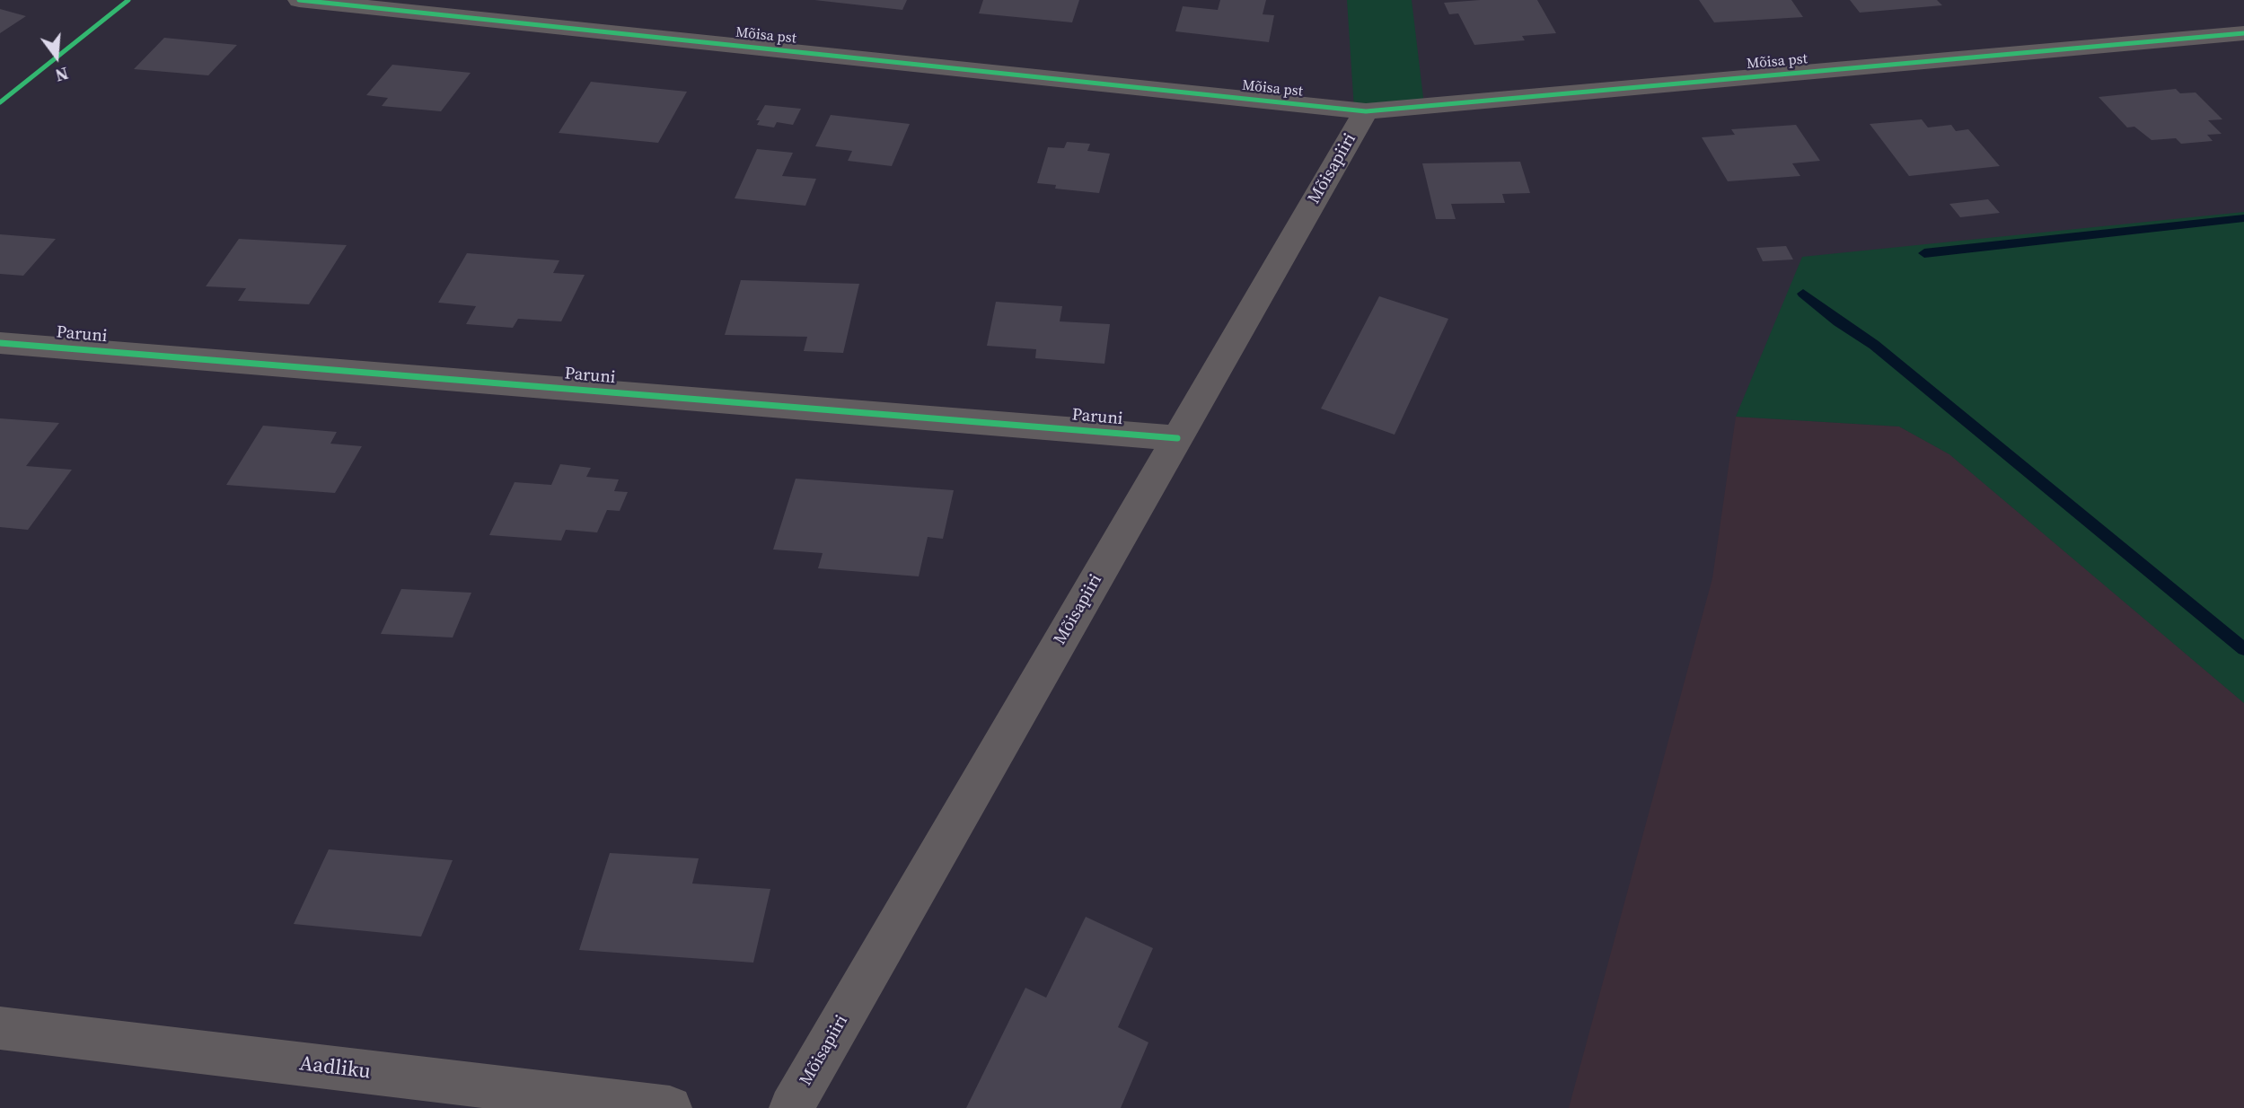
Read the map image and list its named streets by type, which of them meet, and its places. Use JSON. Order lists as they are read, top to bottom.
{
  "streets": {
    "street": [
      "Mõisa pst",
      "Mõisapiiri",
      "Paruni",
      "Aadliku"
    ]
  },
  "crossings": [
    ["Mõisa pst", "Mõisapiiri"],
    ["Mõisapiiri", "Paruni"]
  ],
  "north": "bottom"
}
